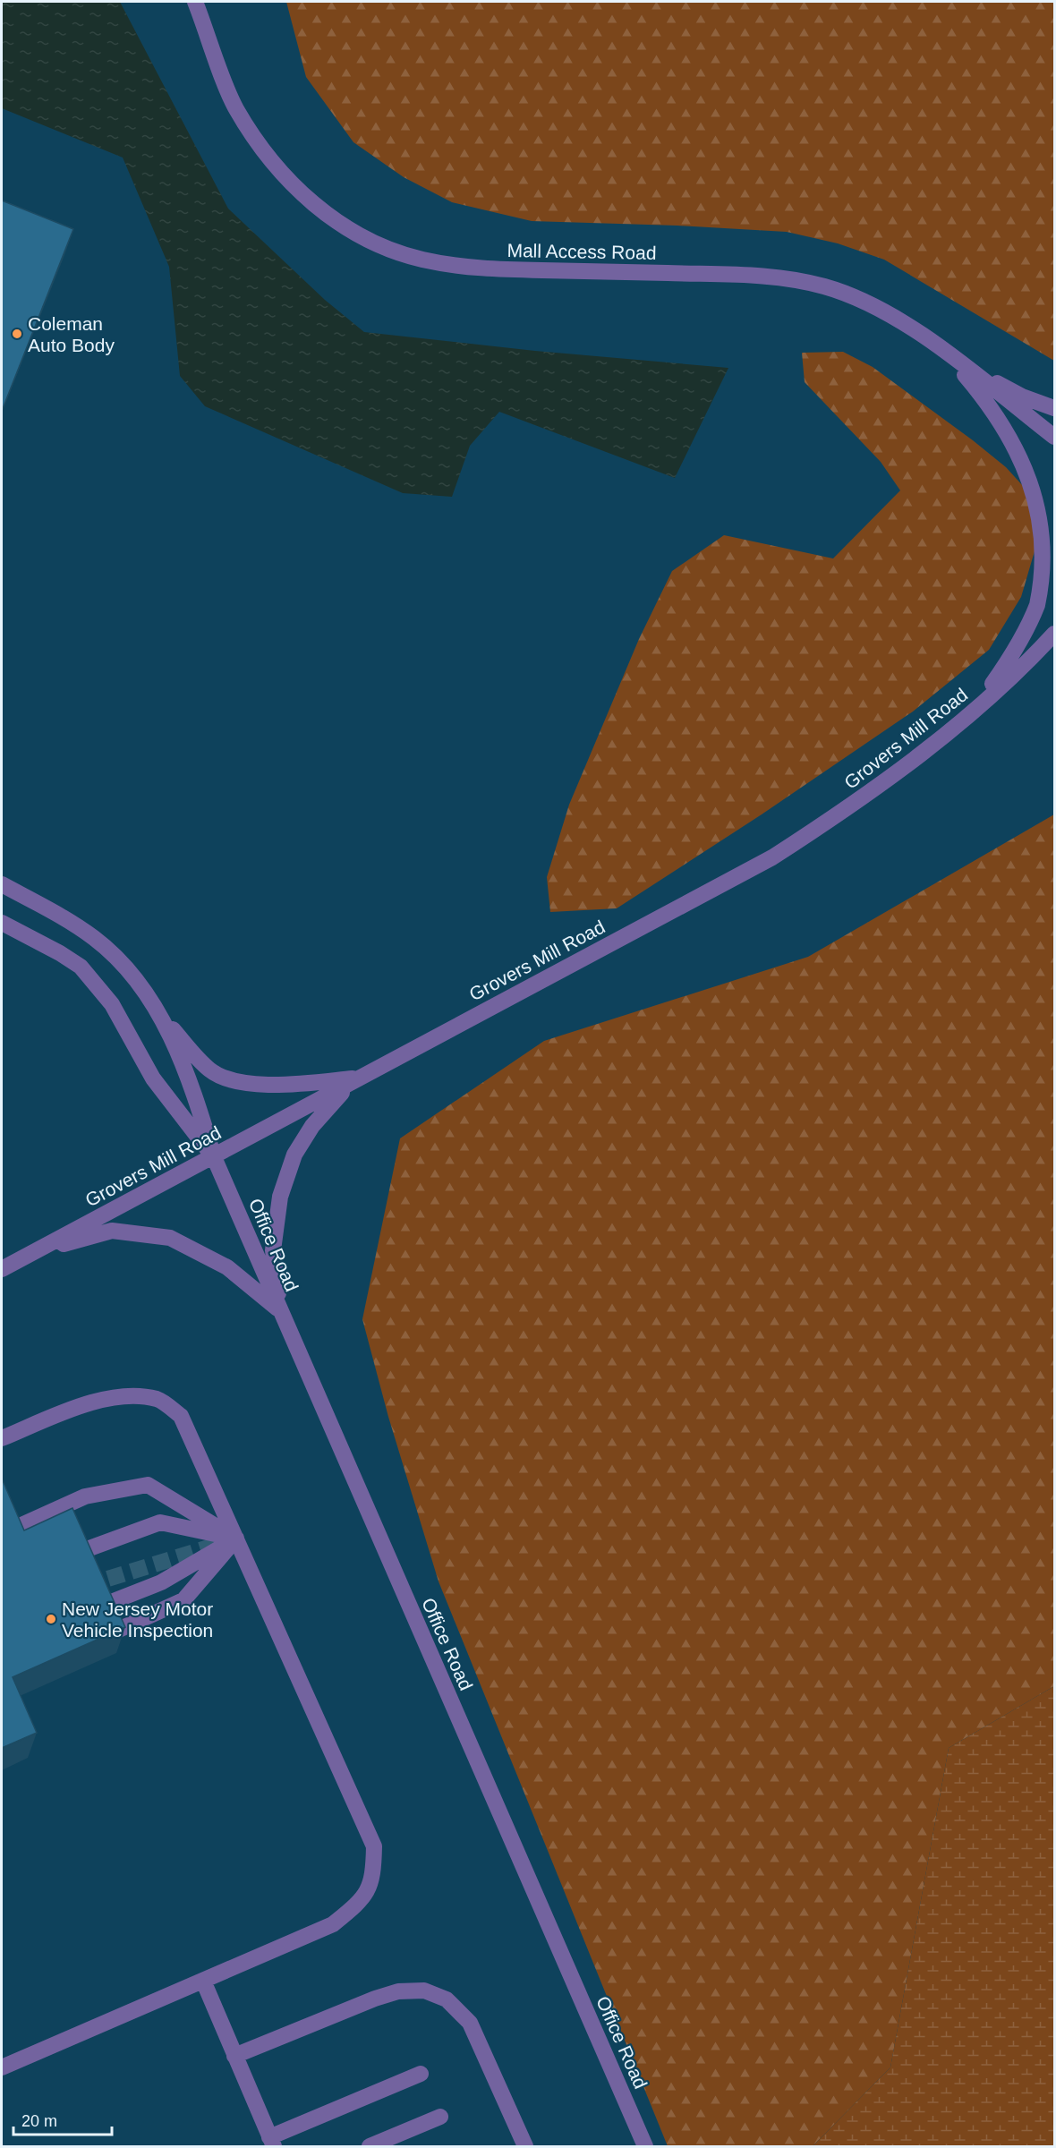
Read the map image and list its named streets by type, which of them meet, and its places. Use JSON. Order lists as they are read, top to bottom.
{
  "streets": {
    "street": ["Mall Access Road", "Grovers Mill Road", "Office Road"]
  },
  "crossings": [
    ["Grovers Mill Road", "Office Road"]
  ],
  "places": ["Coleman Auto Body", "New Jersey Motor Vehicle Inspection"],
  "scale_bar": "20 m"
}
